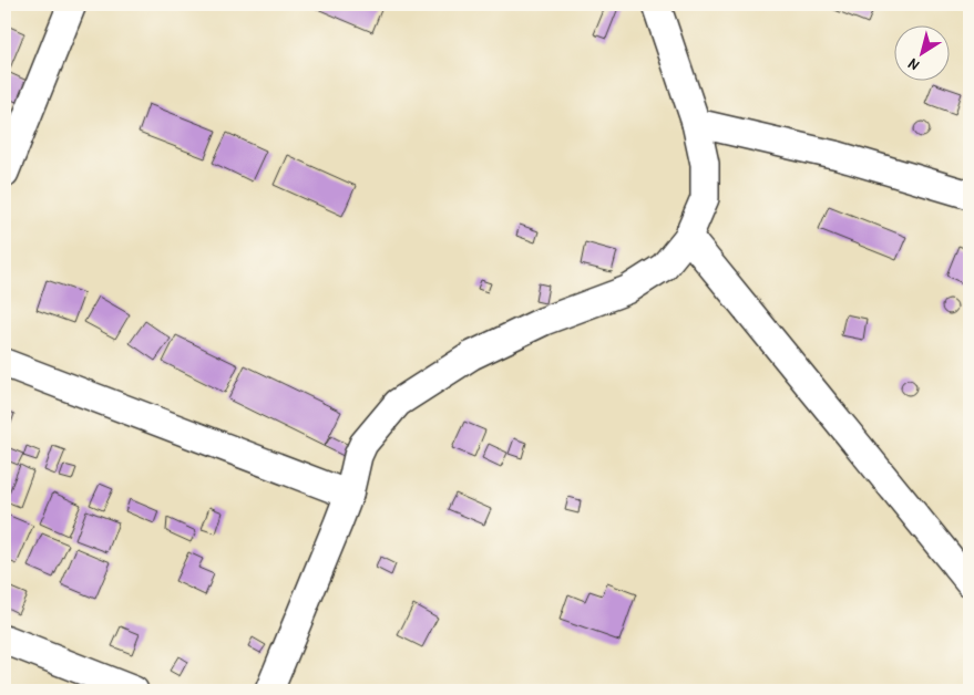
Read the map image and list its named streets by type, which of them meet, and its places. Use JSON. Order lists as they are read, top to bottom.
{
  "north": "bottom left"
}
